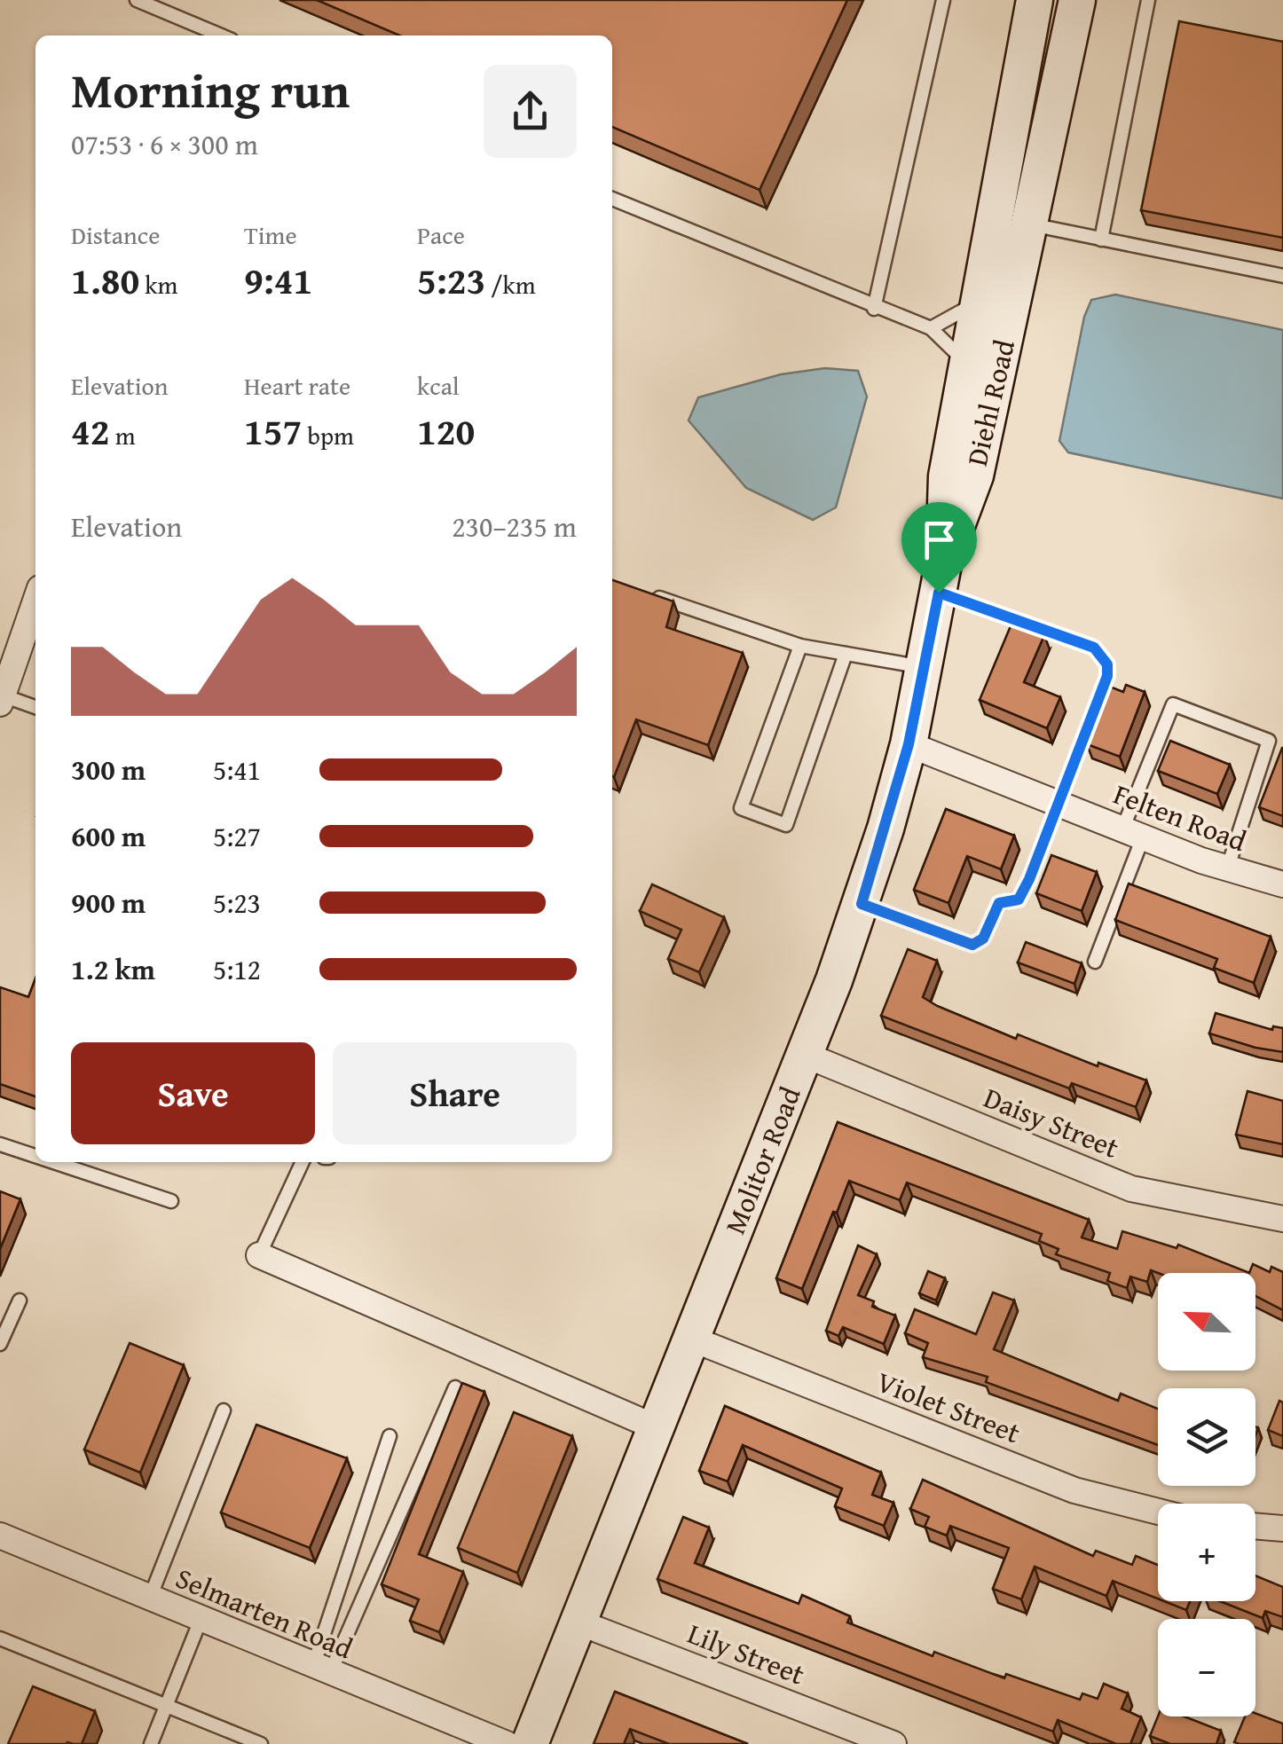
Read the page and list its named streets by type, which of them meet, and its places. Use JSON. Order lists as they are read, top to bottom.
{
  "streets": {
    "street": [
      "Diehl Road",
      "Felten Road",
      "Daisy Street",
      "Molitor Road",
      "Violet Street",
      "Selmarten Road",
      "Lily Street"
    ]
  },
  "crossings": [
    ["Diehl Road", "Molitor Road"],
    ["Felten Road", "Molitor Road"],
    ["Daisy Street", "Molitor Road"],
    ["Molitor Road", "Violet Street"],
    ["Molitor Road", "Lily Street"]
  ],
  "north": "top left",
  "page": {
    "heading": ["Morning run", "07:53 · 6 × 300 m"],
    "stats": [
      ["Distance", "1.80 km"],
      ["Time", "9:41"],
      ["Pace", "5:23 /km"],
      ["Elevation", "42 m"],
      ["Heart rate", "157 bpm"],
      ["kcal", "120"]
    ],
    "chart": ["Elevation", "230–235 m"],
    "list": [
      {
        "name": "300 m",
        "note": "5:41"
      },
      {
        "name": "600 m",
        "note": "5:27"
      },
      {
        "name": "900 m",
        "note": "5:23"
      },
      {
        "name": "1.2 km",
        "note": "5:12"
      }
    ],
    "buttons": ["Save", "Share"],
    "map_buttons": ["+", "−"]
  }
}
